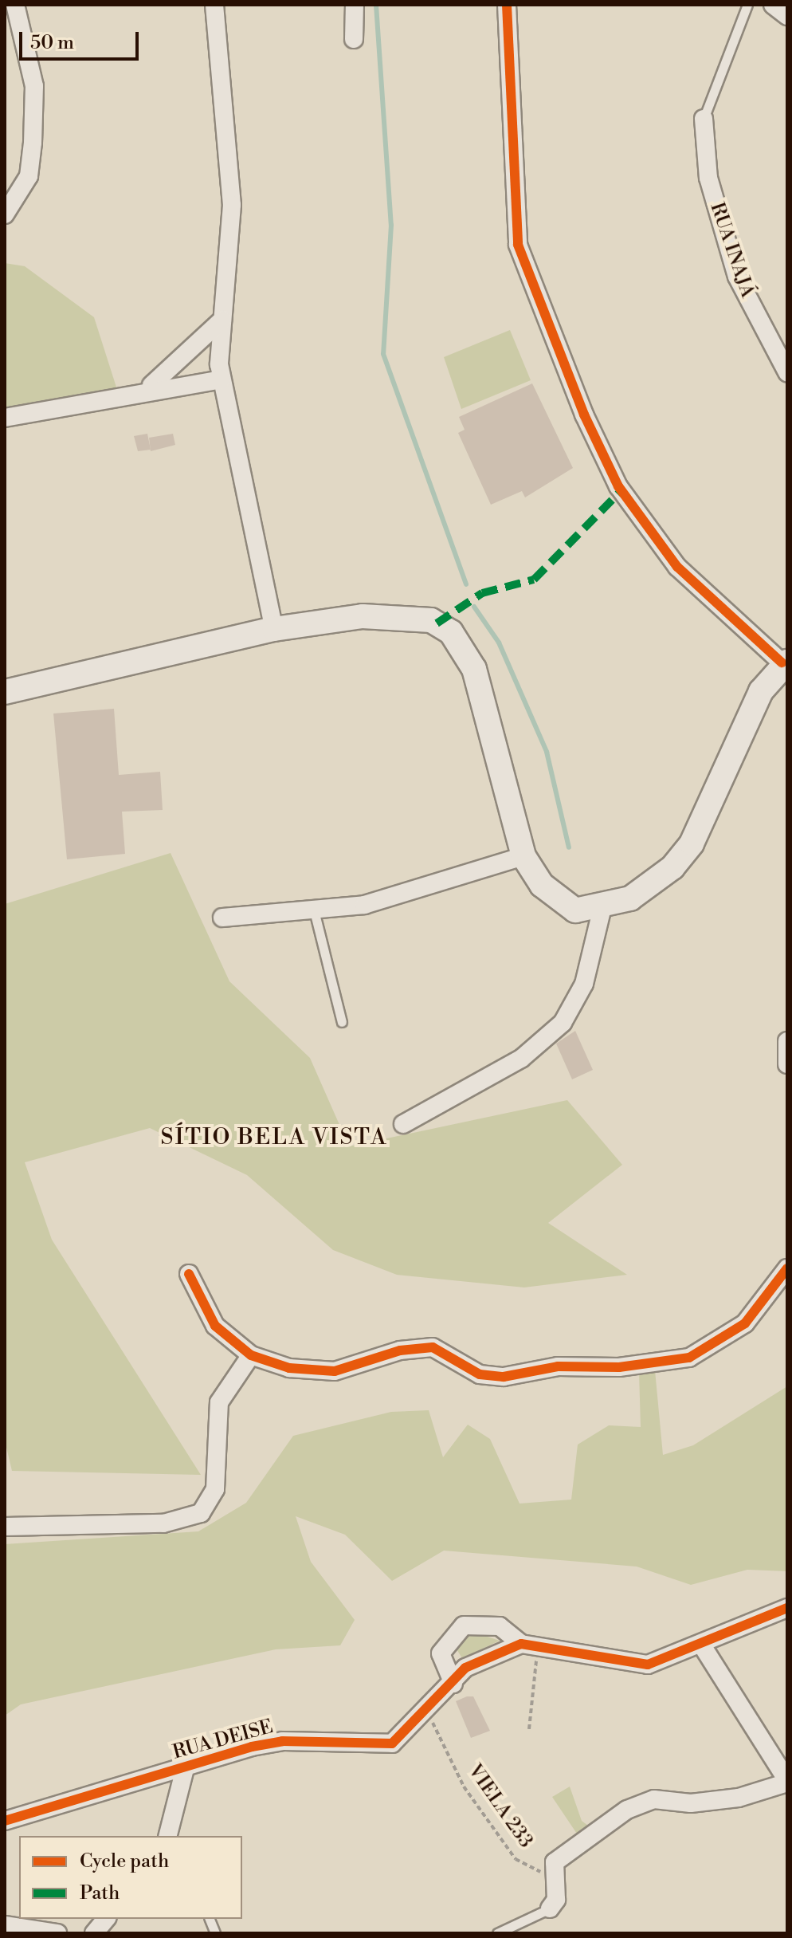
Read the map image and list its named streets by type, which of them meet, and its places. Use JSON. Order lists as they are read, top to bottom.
{
  "streets": {
    "street": ["RUA INAJÁ", "RUA DEISE"],
    "path": ["VIELA 233"]
  },
  "crossings": [
    ["RUA DEISE", "VIELA 233"]
  ],
  "districts": ["SÍTIO BELA VISTA"],
  "legend": ["Cycle path", "Path"],
  "scale_bar": "50 m"
}
